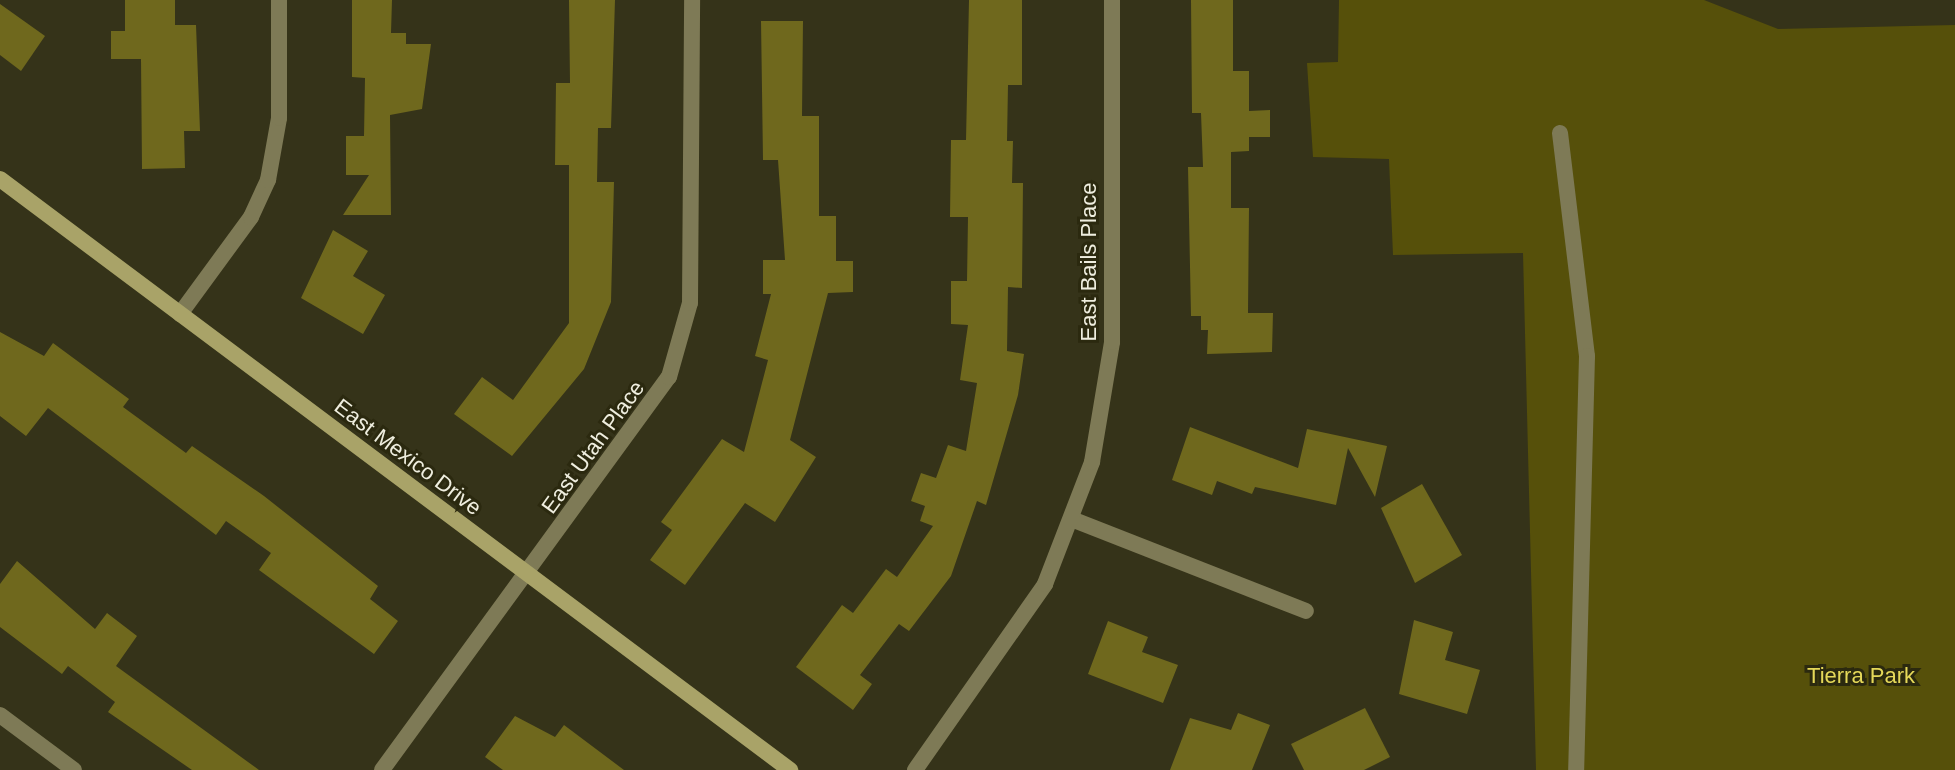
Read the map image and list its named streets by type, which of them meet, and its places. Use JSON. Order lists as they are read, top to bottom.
{
  "streets": {
    "street": ["East Bails Place", "East Utah Place", "East Mexico Drive"]
  },
  "crossings": [
    ["East Utah Place", "East Mexico Drive"]
  ],
  "parks": ["Tierra Park"]
}
